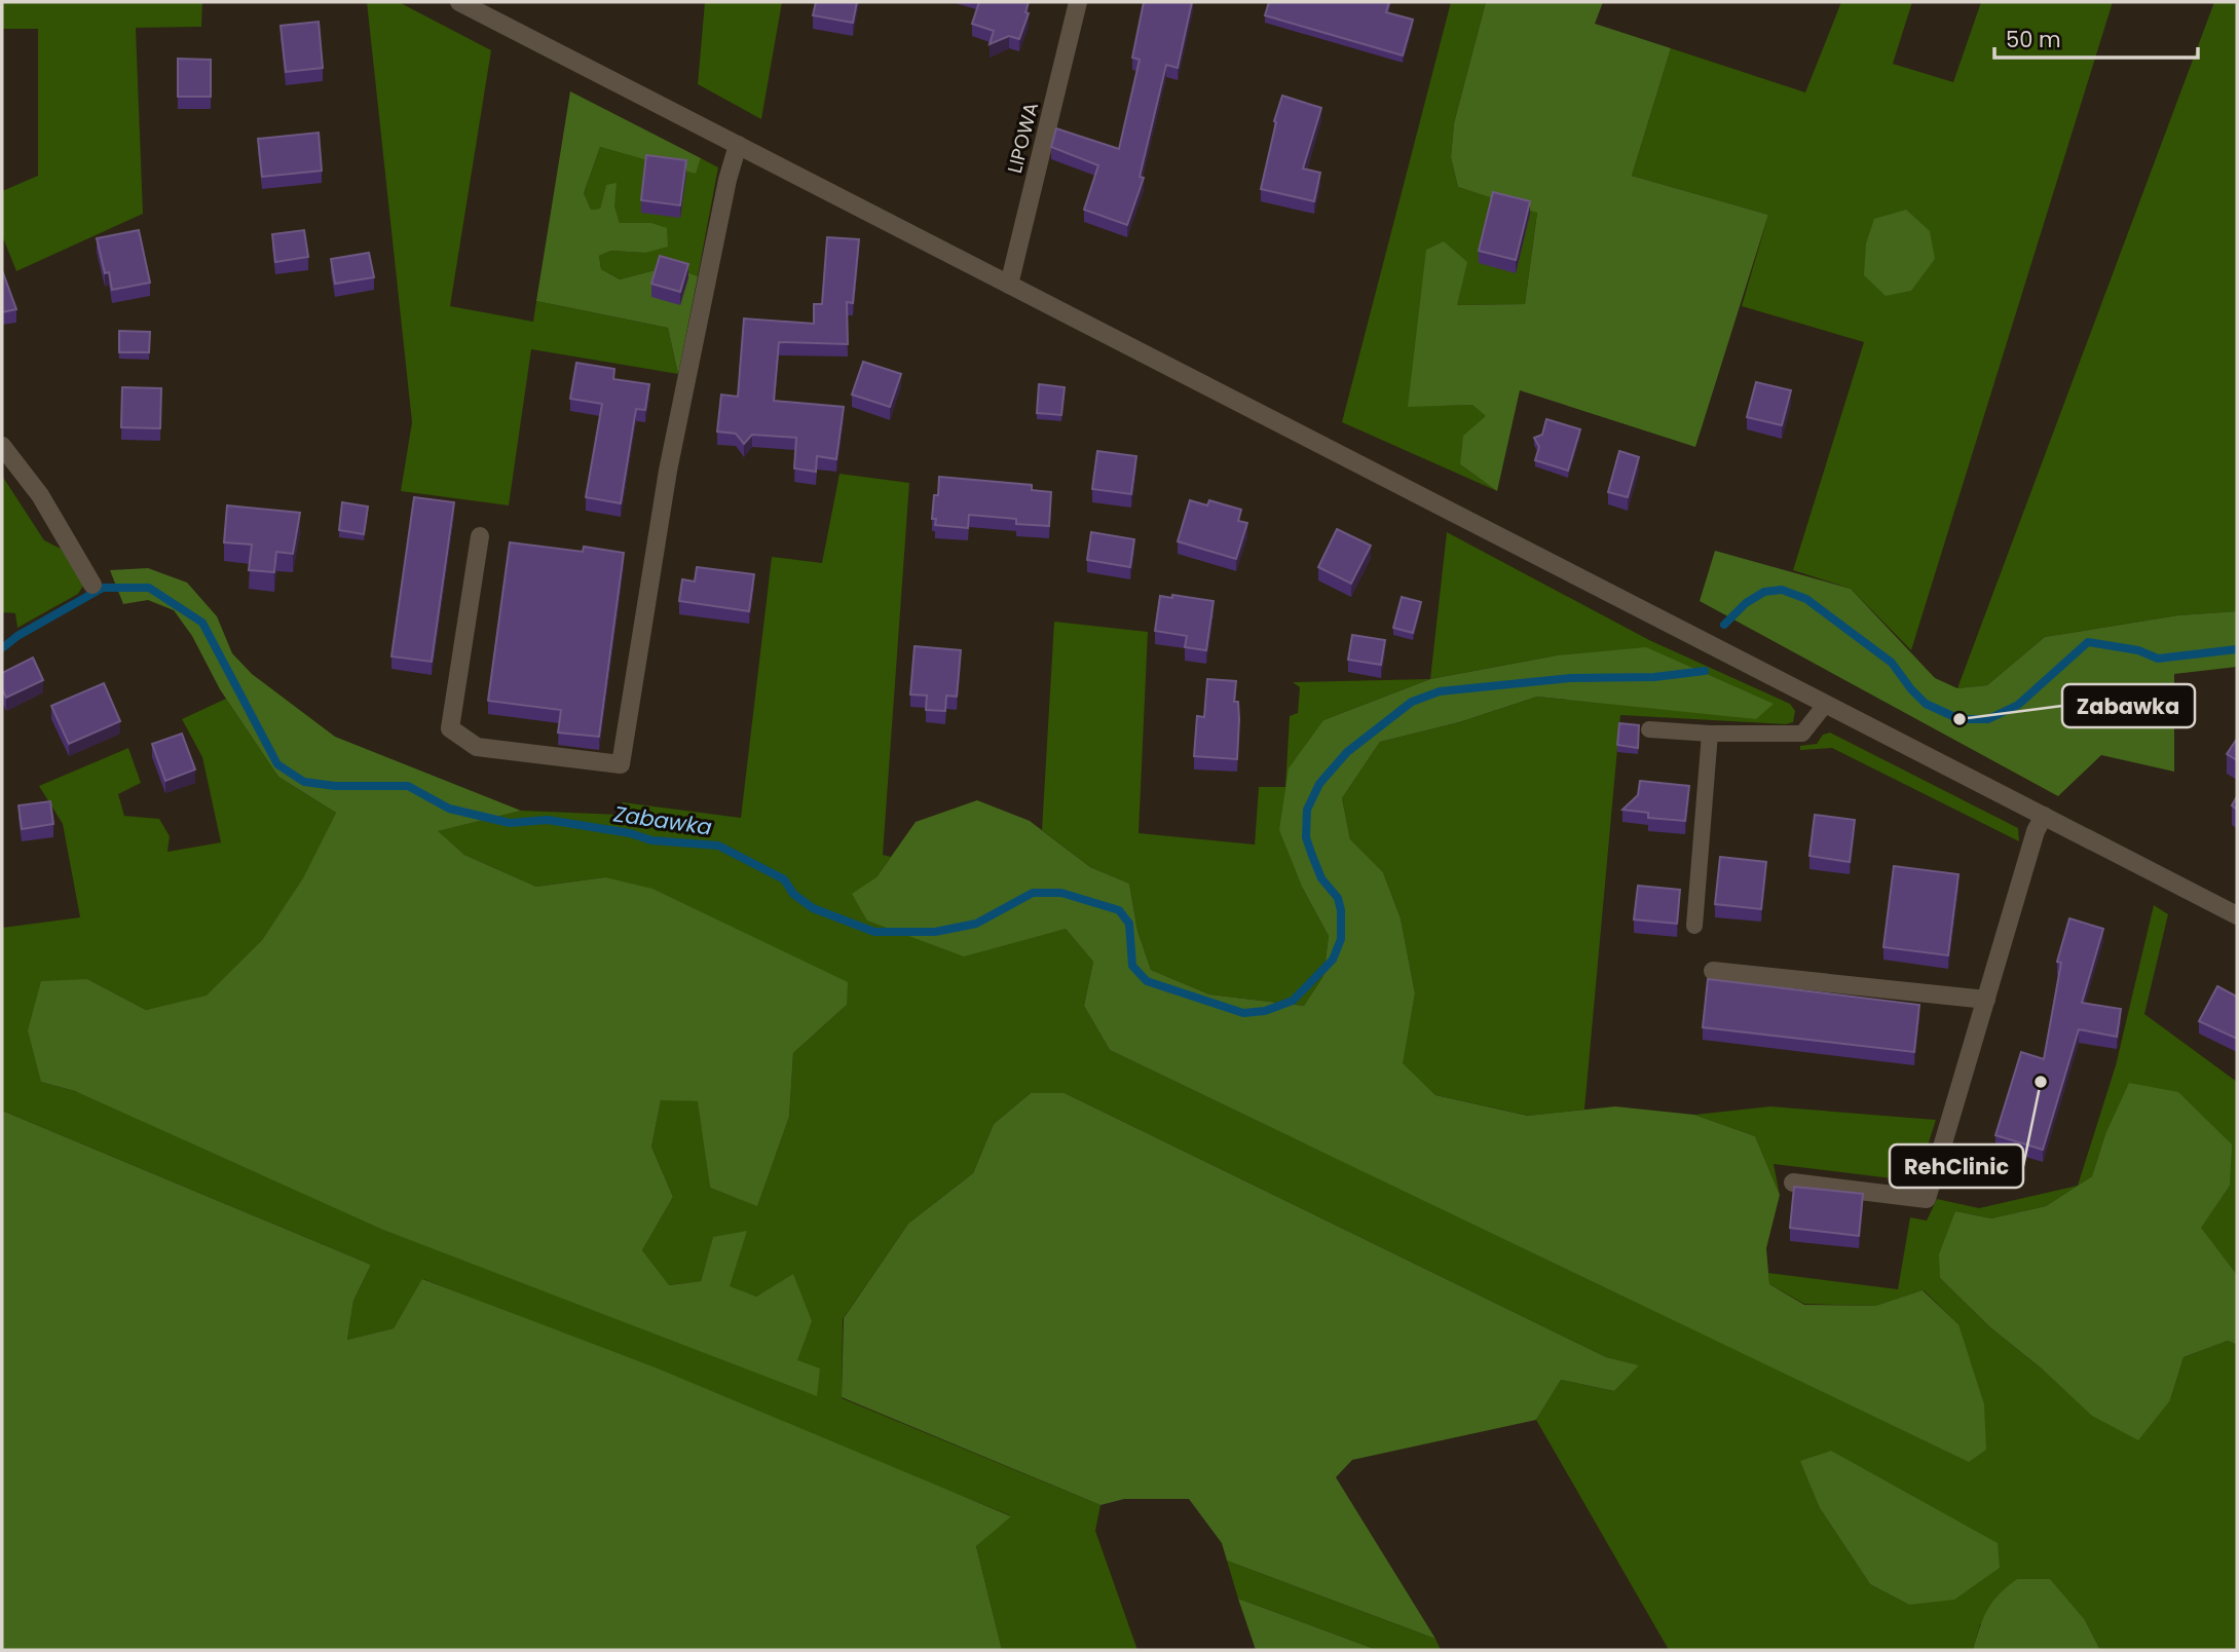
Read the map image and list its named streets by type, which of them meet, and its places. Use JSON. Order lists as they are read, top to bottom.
{
  "streets": {
    "street": ["LIPOWA"]
  },
  "water": ["Zabawka"],
  "places": ["Zabawka", "RehClinic"],
  "scale_bar": "50 m"
}
